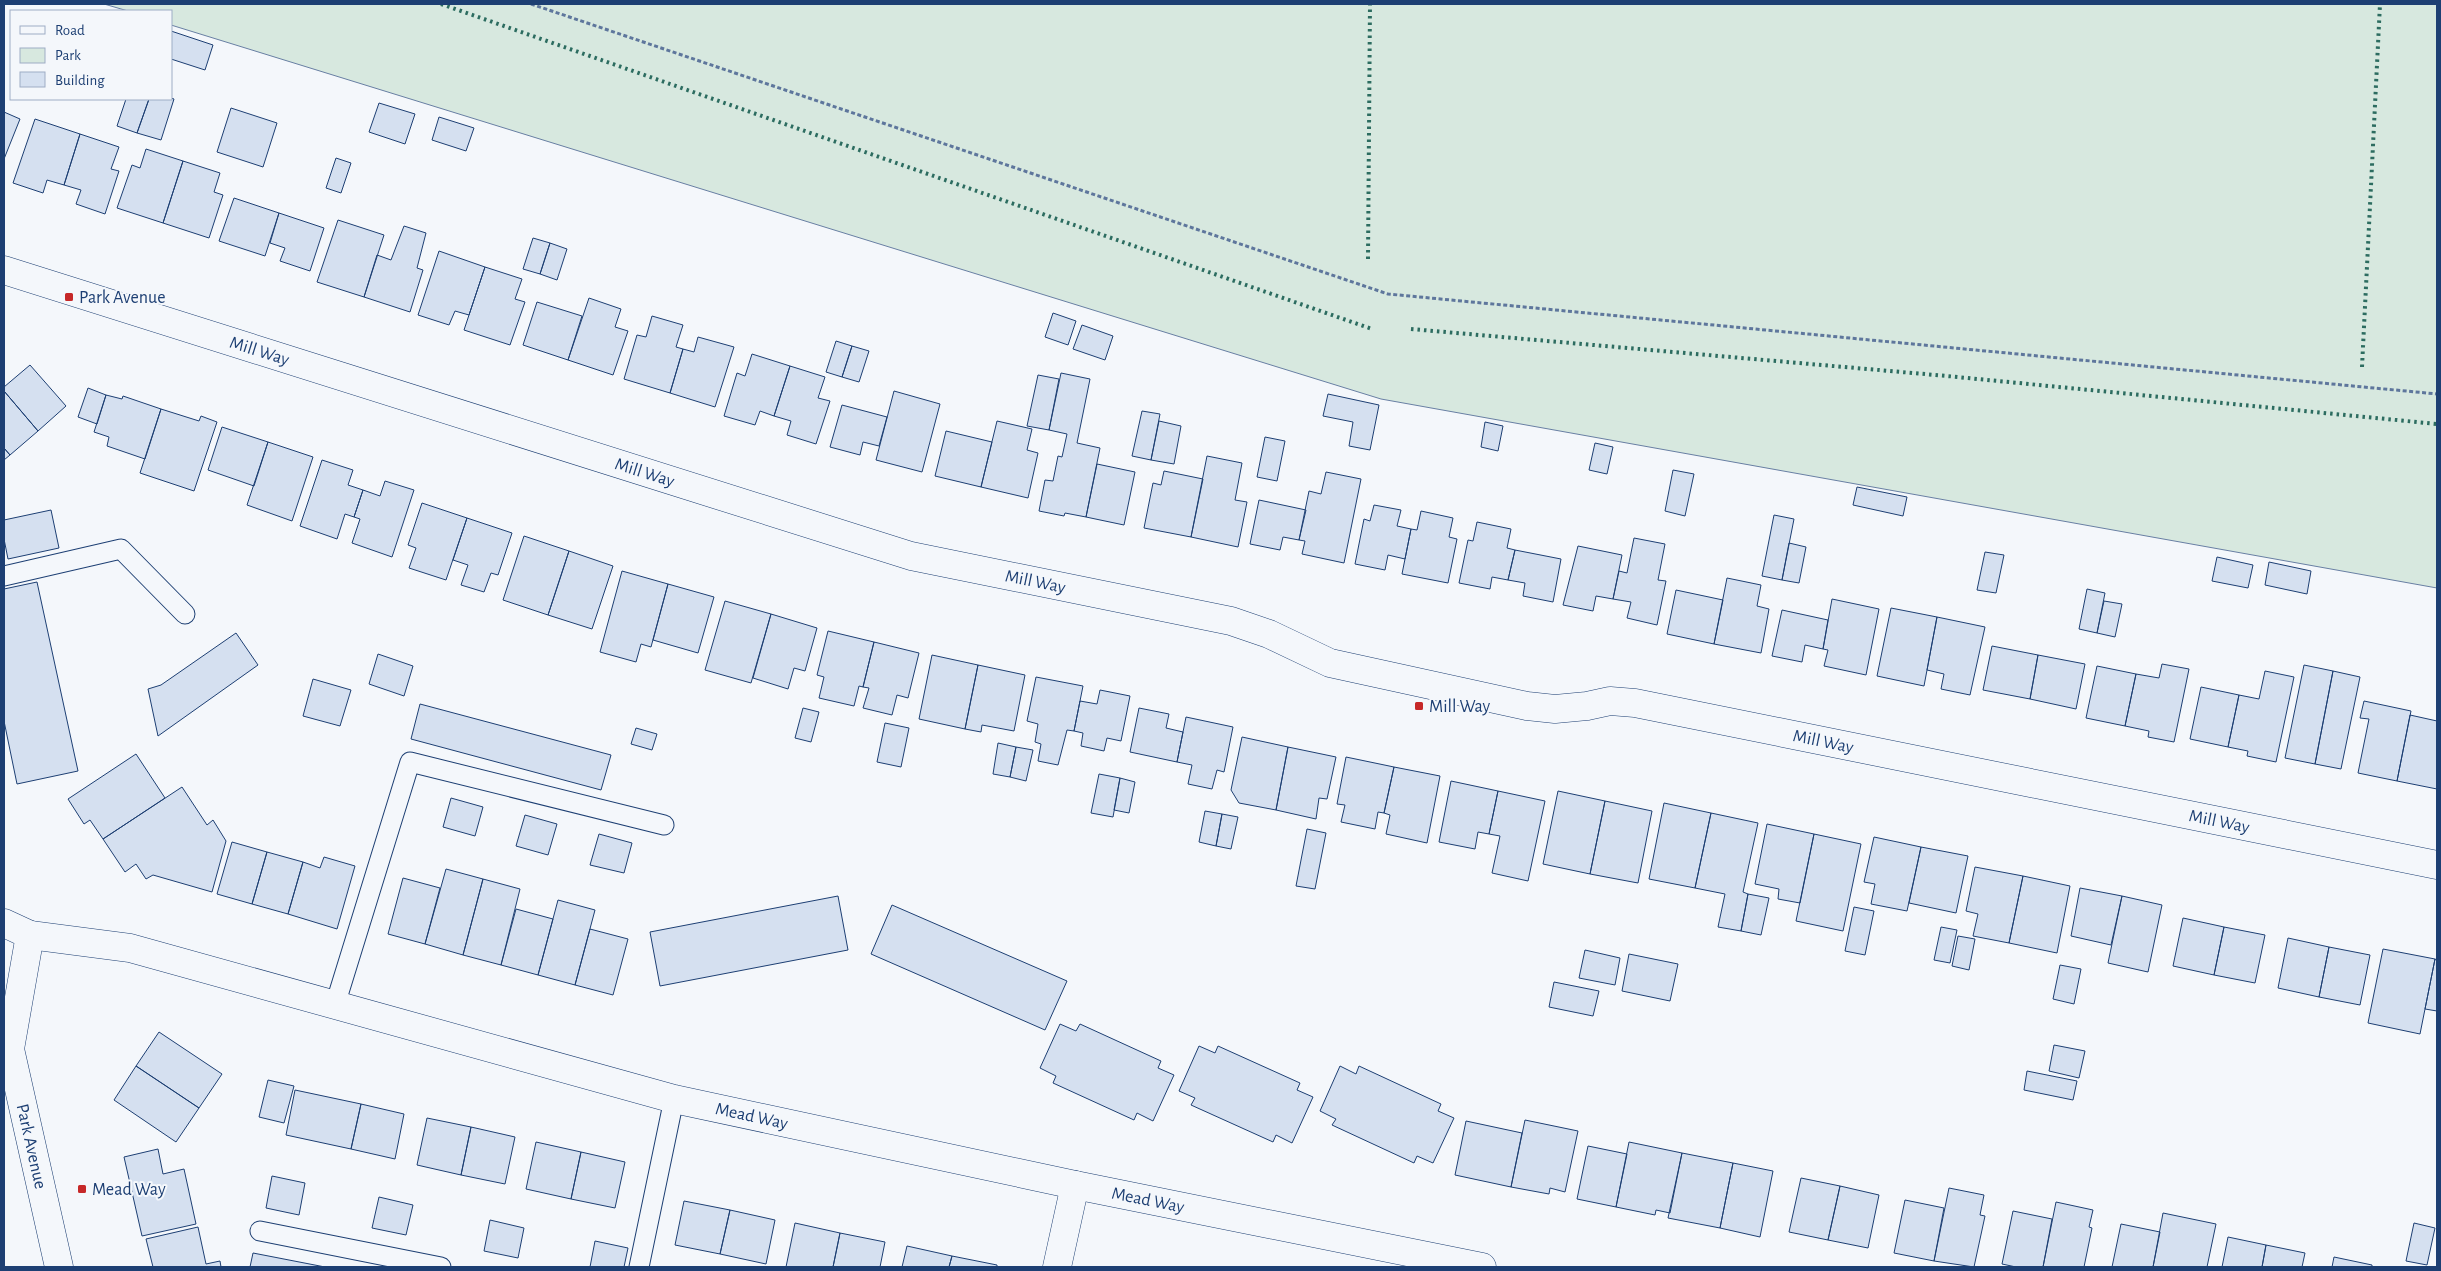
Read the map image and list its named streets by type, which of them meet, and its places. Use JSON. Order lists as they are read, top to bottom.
{
  "streets": {
    "street": ["Mill Way", "Mead Way", "Park Avenue"]
  },
  "crossings": [
    ["Mead Way", "Park Avenue"]
  ],
  "places": {
    "transit": ["Park Avenue", "Mill Way", "Mead Way"]
  },
  "legend": ["Road", "Park", "Building"]
}
